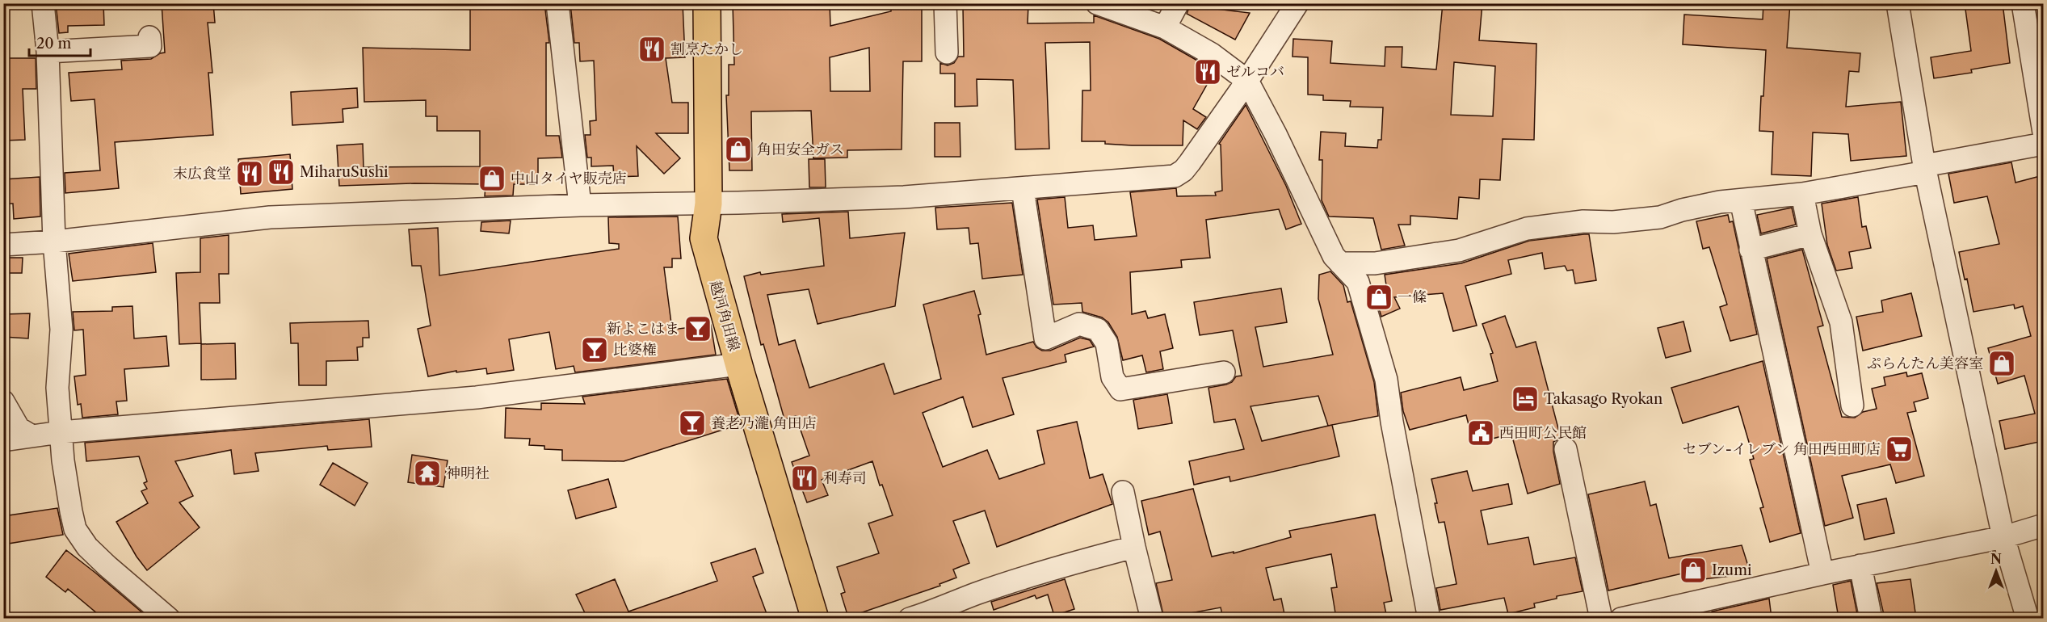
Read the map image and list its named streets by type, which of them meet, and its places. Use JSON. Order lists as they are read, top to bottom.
{
  "streets": {
    "main road": ["越河角田線"]
  },
  "places": {
    "restaurant": [
      "割烹たかし",
      "ゼルコバ",
      "MiharuSushi",
      "末広食堂",
      "利寿司"
    ],
    "shop": [
      "角田安全ガス",
      "中山タイヤ販売店",
      "一條",
      "ぷらんたん美容室",
      "Izumi"
    ],
    "bar": ["新よこはま", "比婆権", "養老乃瀧 角田店"],
    "hotel": ["Takasago Ryokan"],
    "public building": ["西田町公民館"],
    "supermarket": ["セブン-イレブン 角田西田町店"],
    "temple": ["神明社"]
  },
  "scale_bar": "20 m",
  "north": "top"
}
